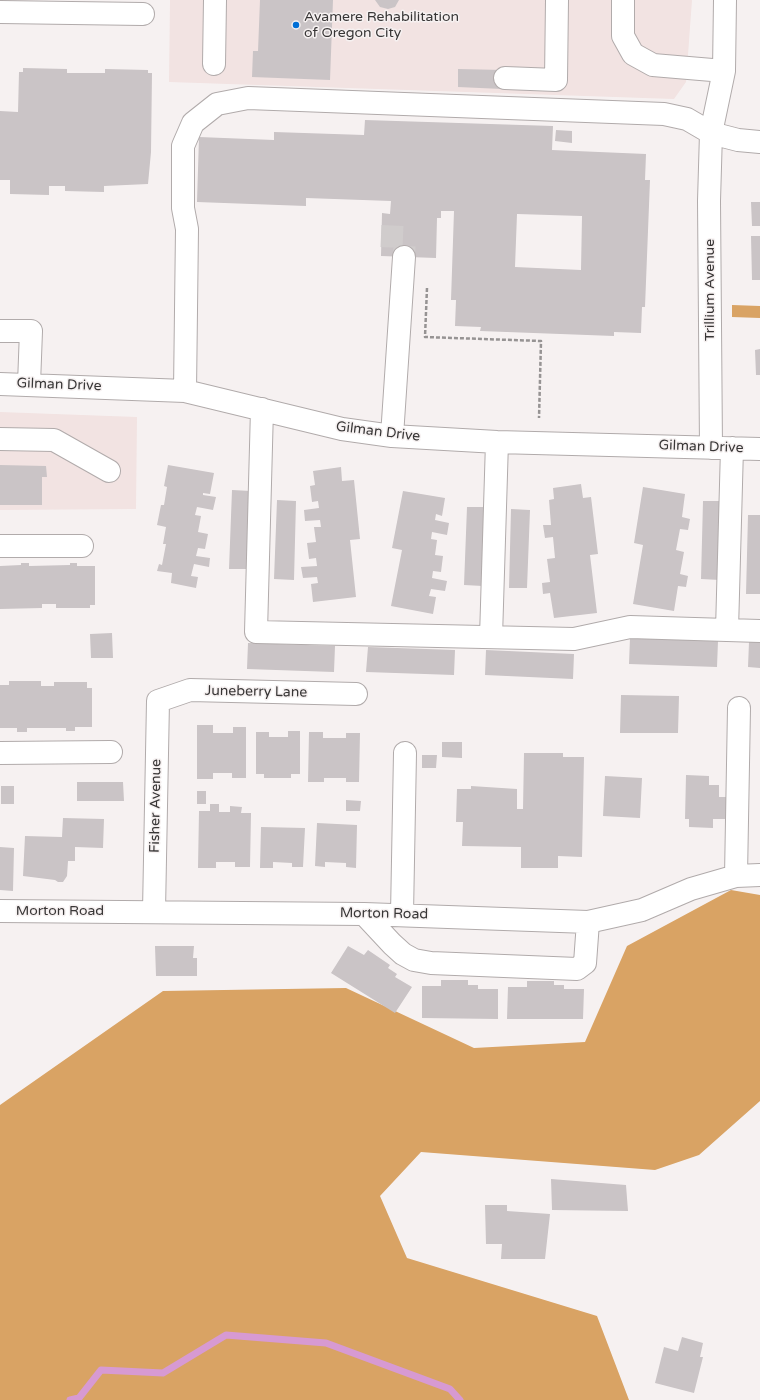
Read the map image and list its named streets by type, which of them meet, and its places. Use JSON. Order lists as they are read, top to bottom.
{
  "streets": {
    "street": [
      "Trillium Avenue",
      "Gilman Drive",
      "Juneberry Lane",
      "Fisher Avenue",
      "Morton Road"
    ]
  },
  "crossings": [
    ["Trillium Avenue", "Gilman Drive"],
    ["Juneberry Lane", "Fisher Avenue"],
    ["Fisher Avenue", "Morton Road"]
  ],
  "places": ["Avamere Rehabilitation of Oregon City"]
}
